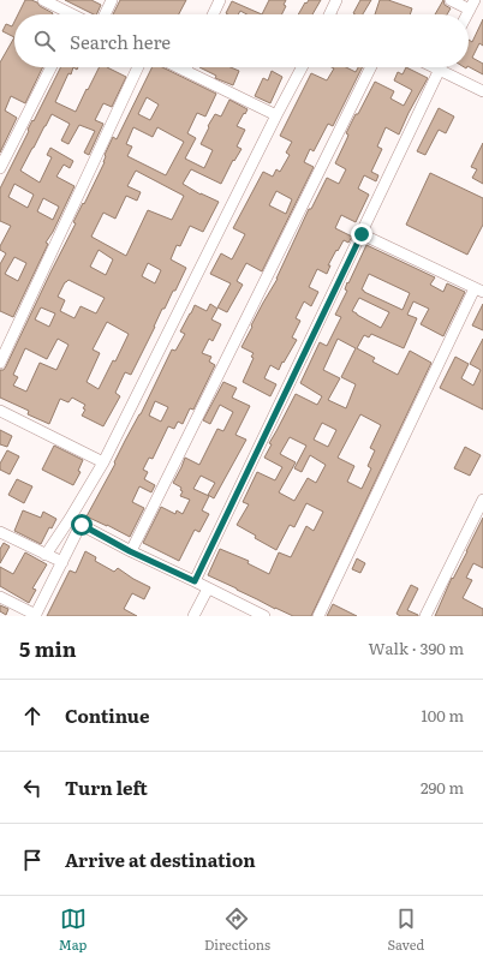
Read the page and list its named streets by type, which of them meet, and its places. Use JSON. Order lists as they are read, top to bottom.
{
  "page": {
    "search": "Search here",
    "heading": ["5 min", "Walk · 390 m"],
    "list": [
      ["Continue", "100 m"],
      ["Turn left", "290 m"],
      "Arrive at destination"
    ],
    "nav": ["Map", "Directions", "Saved"]
  }
}
